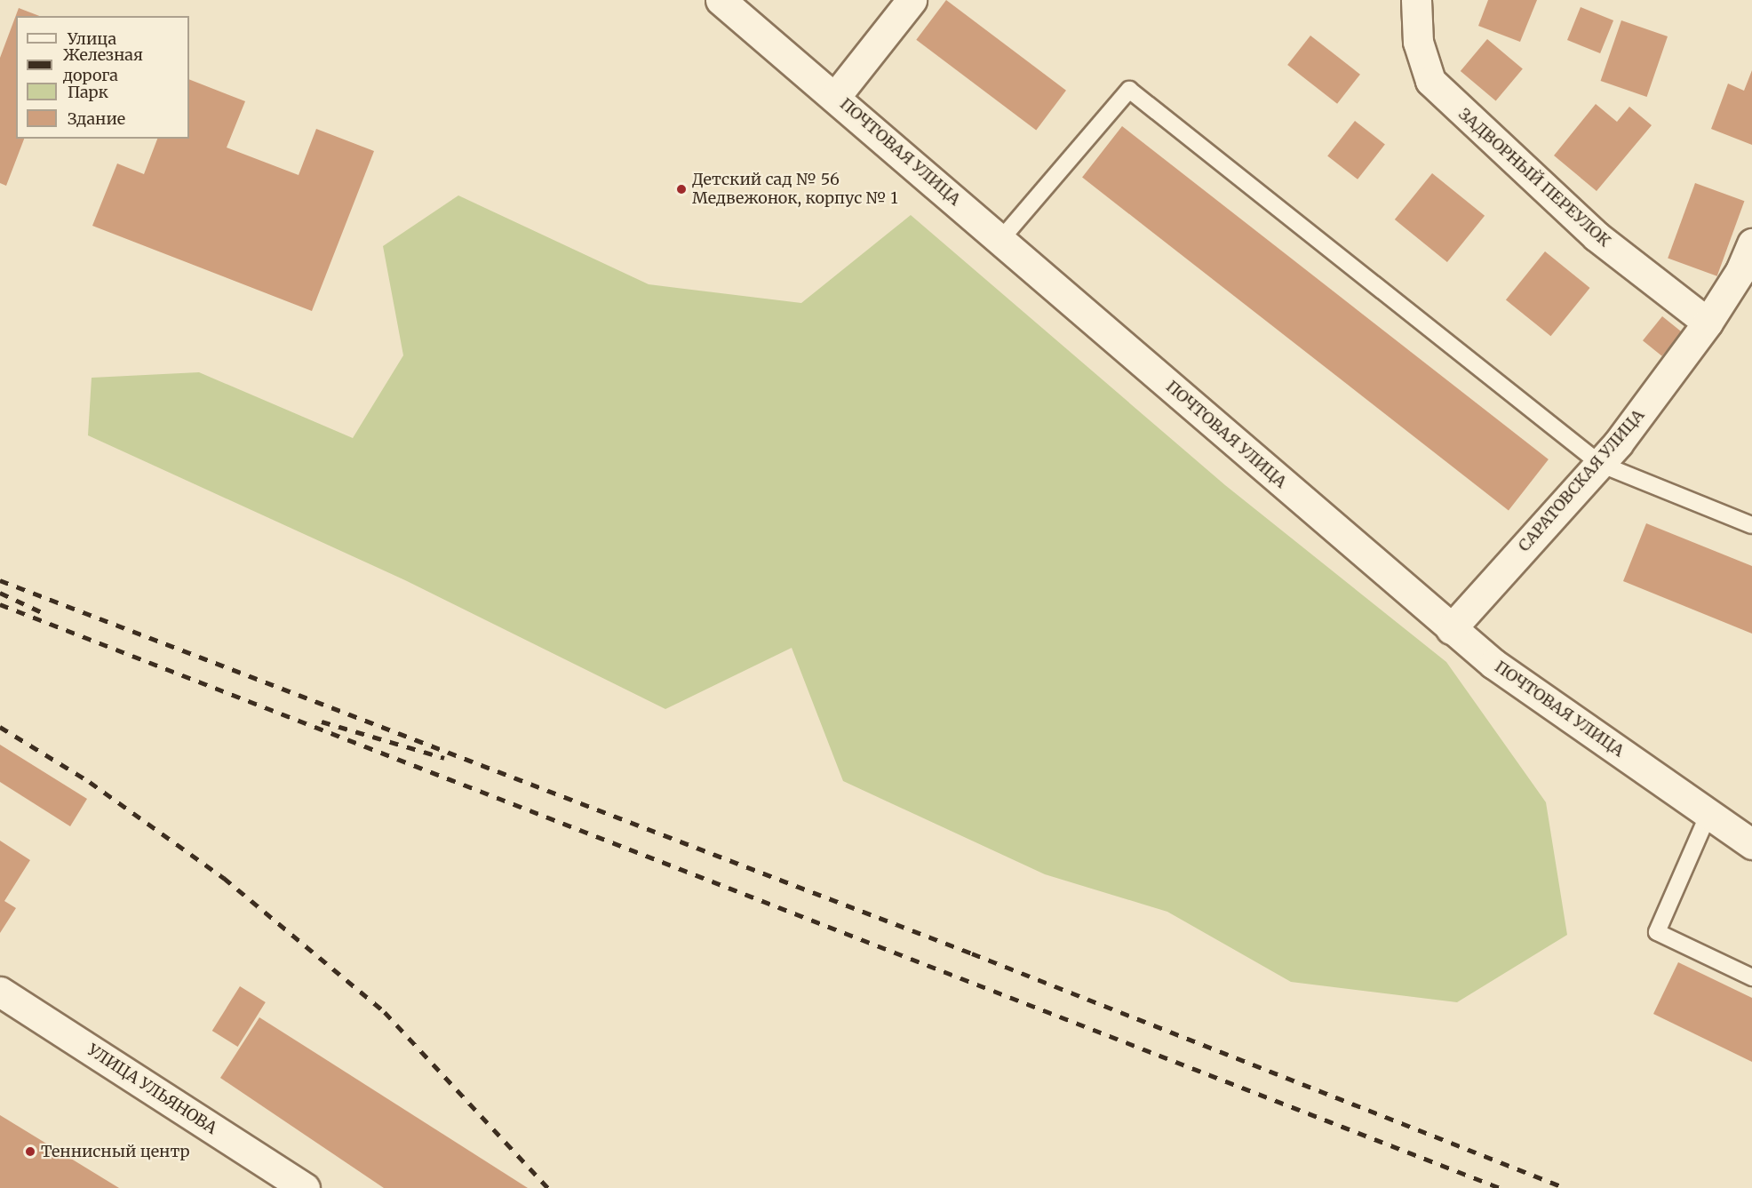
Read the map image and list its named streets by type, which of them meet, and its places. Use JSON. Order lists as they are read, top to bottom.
{
  "streets": {
    "street": [
      "ПОЧТОВАЯ УЛИЦА",
      "ЗАДВОРНЫЙ ПЕРЕУЛОК",
      "САРАТОВСКАЯ УЛИЦА",
      "УЛИЦА УЛЬЯНОВА"
    ]
  },
  "crossings": [
    ["ПОЧТОВАЯ УЛИЦА", "САРАТОВСКАЯ УЛИЦА"],
    ["ЗАДВОРНЫЙ ПЕРЕУЛОК", "САРАТОВСКАЯ УЛИЦА"]
  ],
  "places": ["Детский сад № 56 Медвежонок, корпус № 1", "Теннисный центр"],
  "legend": [
    "Улица",
    "Железная дорога",
    "Парк",
    "Здание"
  ]
}
